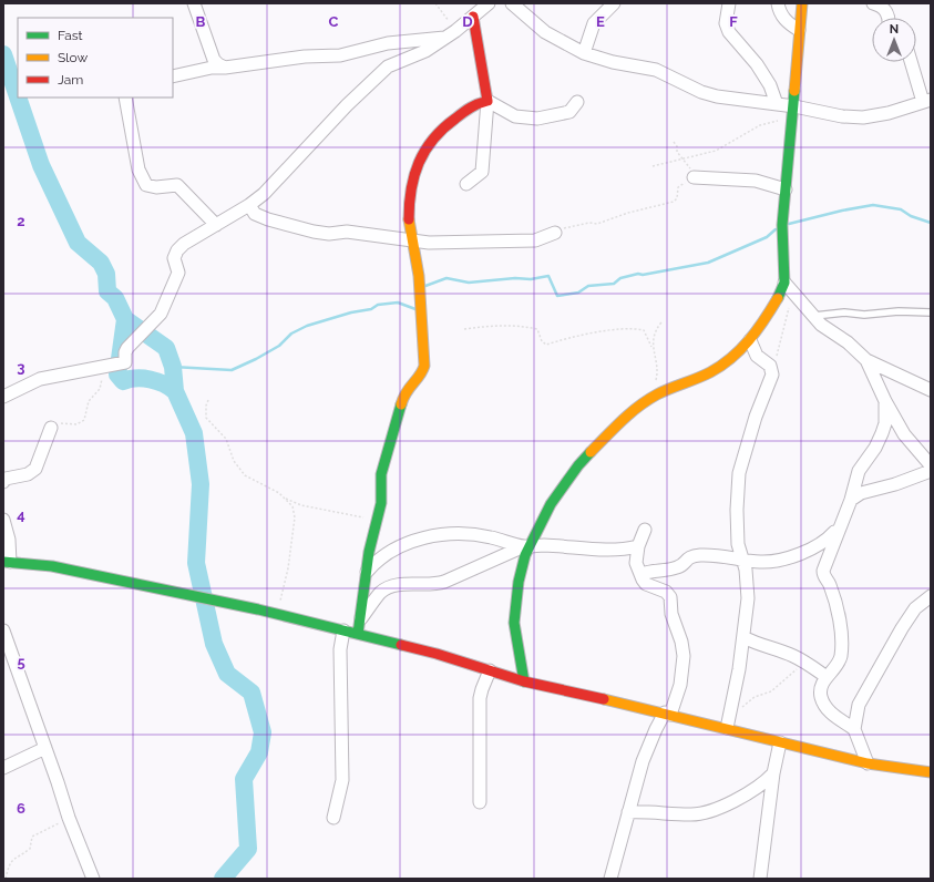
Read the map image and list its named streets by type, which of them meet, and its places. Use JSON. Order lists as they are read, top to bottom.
{
  "legend": ["Fast", "Slow", "Jam"],
  "north": "top",
  "grid": {
    "columns": [
      "B",
      "C",
      "D",
      "E",
      "F"
    ],
    "rows": [
      "2",
      "3",
      "4",
      "5",
      "6"
    ]
  }
}
